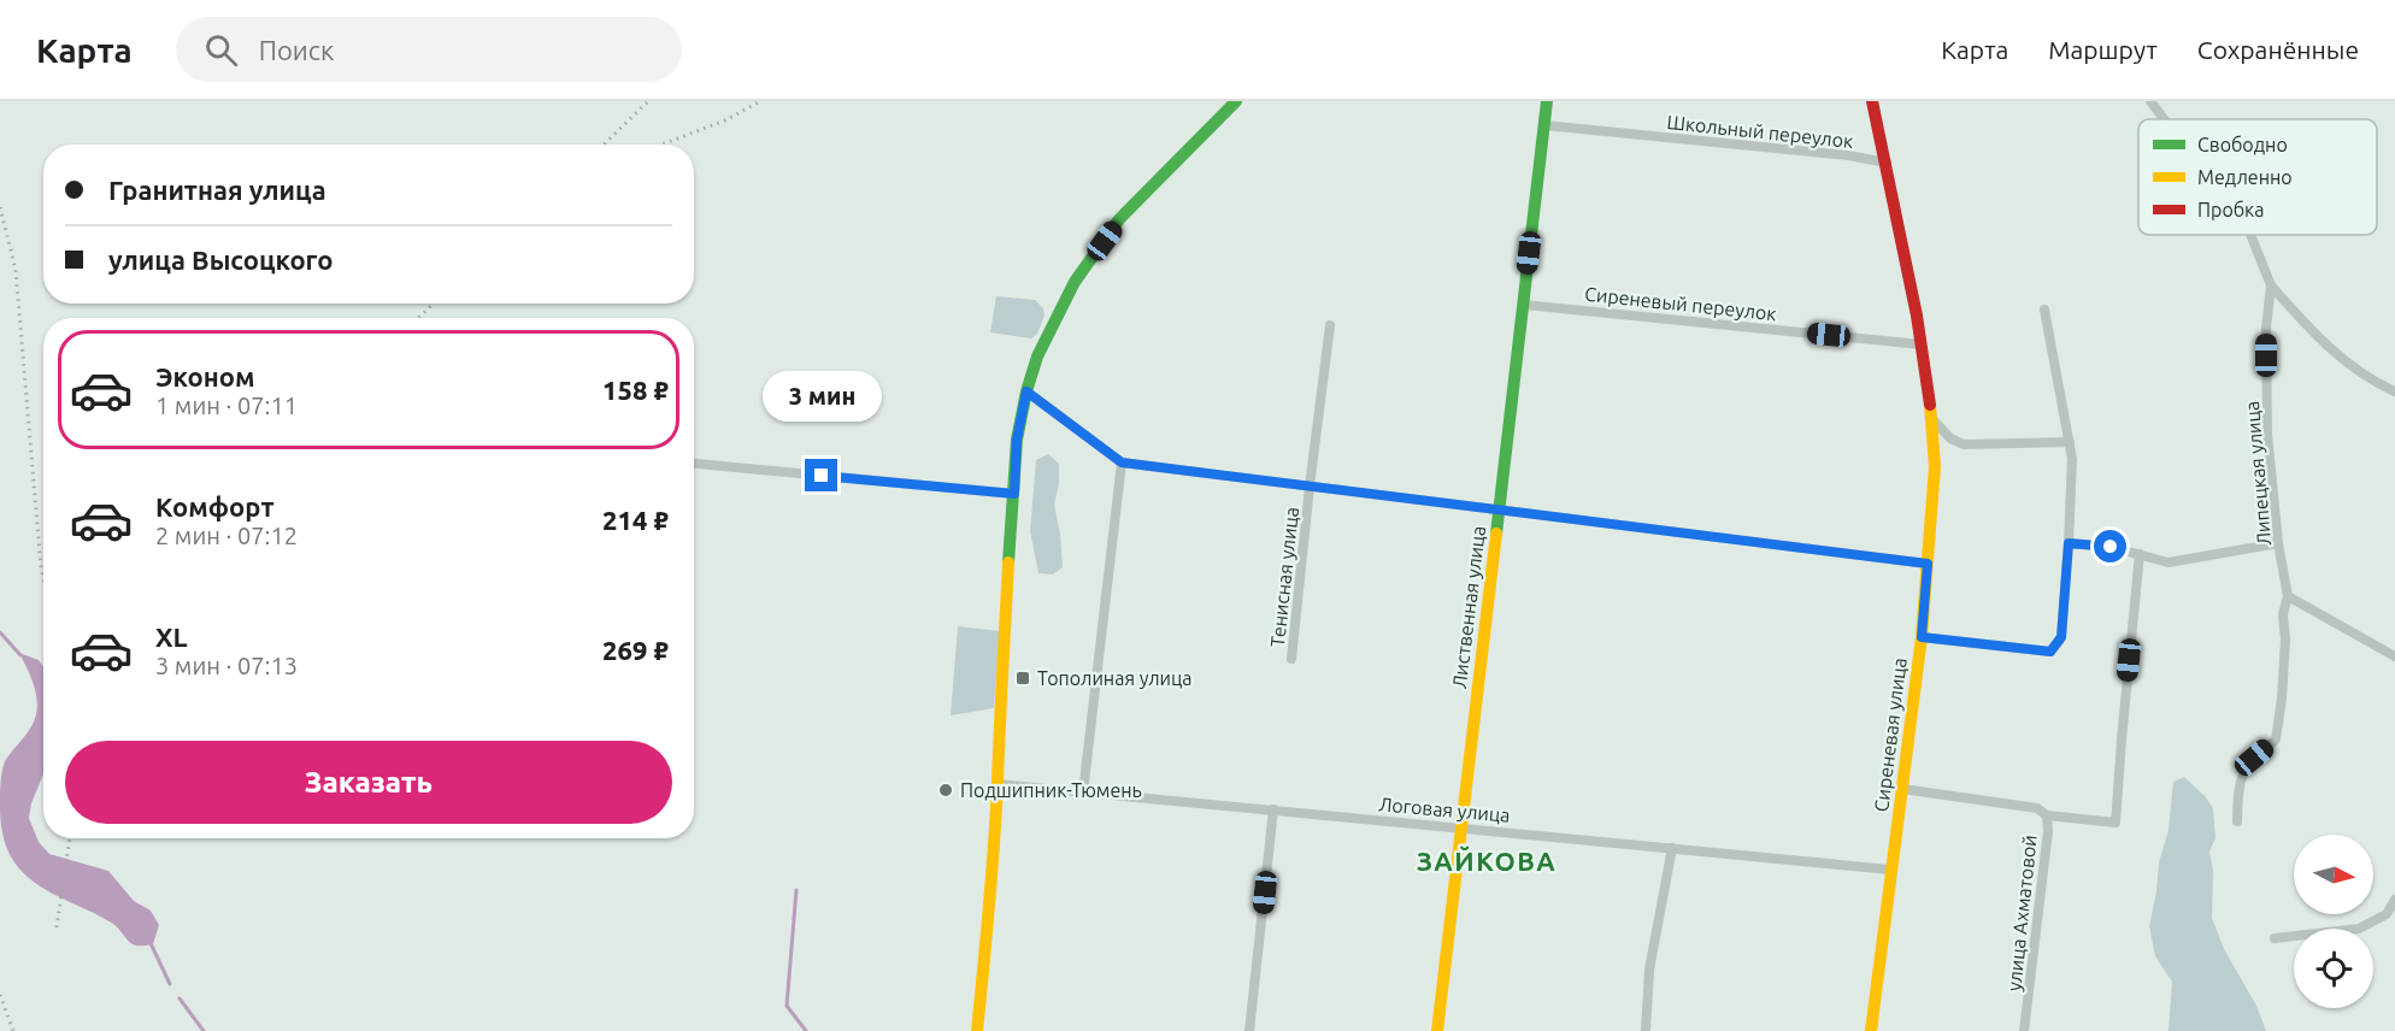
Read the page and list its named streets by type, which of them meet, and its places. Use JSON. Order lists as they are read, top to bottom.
{
  "streets": {
    "street": [
      "Школьный переулок",
      "Сиреневый переулок",
      "Липецкая улица",
      "Тенисная улица",
      "Лиственная улица",
      "Сиреневая улица",
      "Логовая улица",
      "улица Ахматовой"
    ]
  },
  "crossings": [
    ["Школьный переулок", "Лиственная улица"],
    ["Школьный переулок", "Сиреневая улица"],
    ["Сиреневый переулок", "Лиственная улица"],
    ["Сиреневый переулок", "Сиреневая улица"],
    ["Лиственная улица", "Логовая улица"],
    ["Сиреневая улица", "Логовая улица"],
    ["Сиреневая улица", "улица Ахматовой"]
  ],
  "districts": ["ЗАЙКОВА"],
  "places": {
    "transit": ["Тополиная улица"],
    "other": ["Подшипник-Тюмень"]
  },
  "legend": ["Свободно", "Медленно", "Пробка"],
  "north": "right",
  "page": {
    "header": "Карта",
    "search": "Поиск",
    "nav": ["Карта", "Маршрут", "Сохранённые"],
    "banner": ["Гранитная улица", "улица Высоцкого"],
    "list": [
      {
        "name": "Эконом",
        "note": "1 мин · 07:11",
        "value": "158 ₽"
      },
      {
        "name": "Комфорт",
        "note": "2 мин · 07:12",
        "value": "214 ₽"
      },
      {
        "name": "XL",
        "note": "3 мин · 07:13",
        "value": "269 ₽"
      }
    ],
    "bubble": "3 мин",
    "buttons": "Заказать"
  }
}
